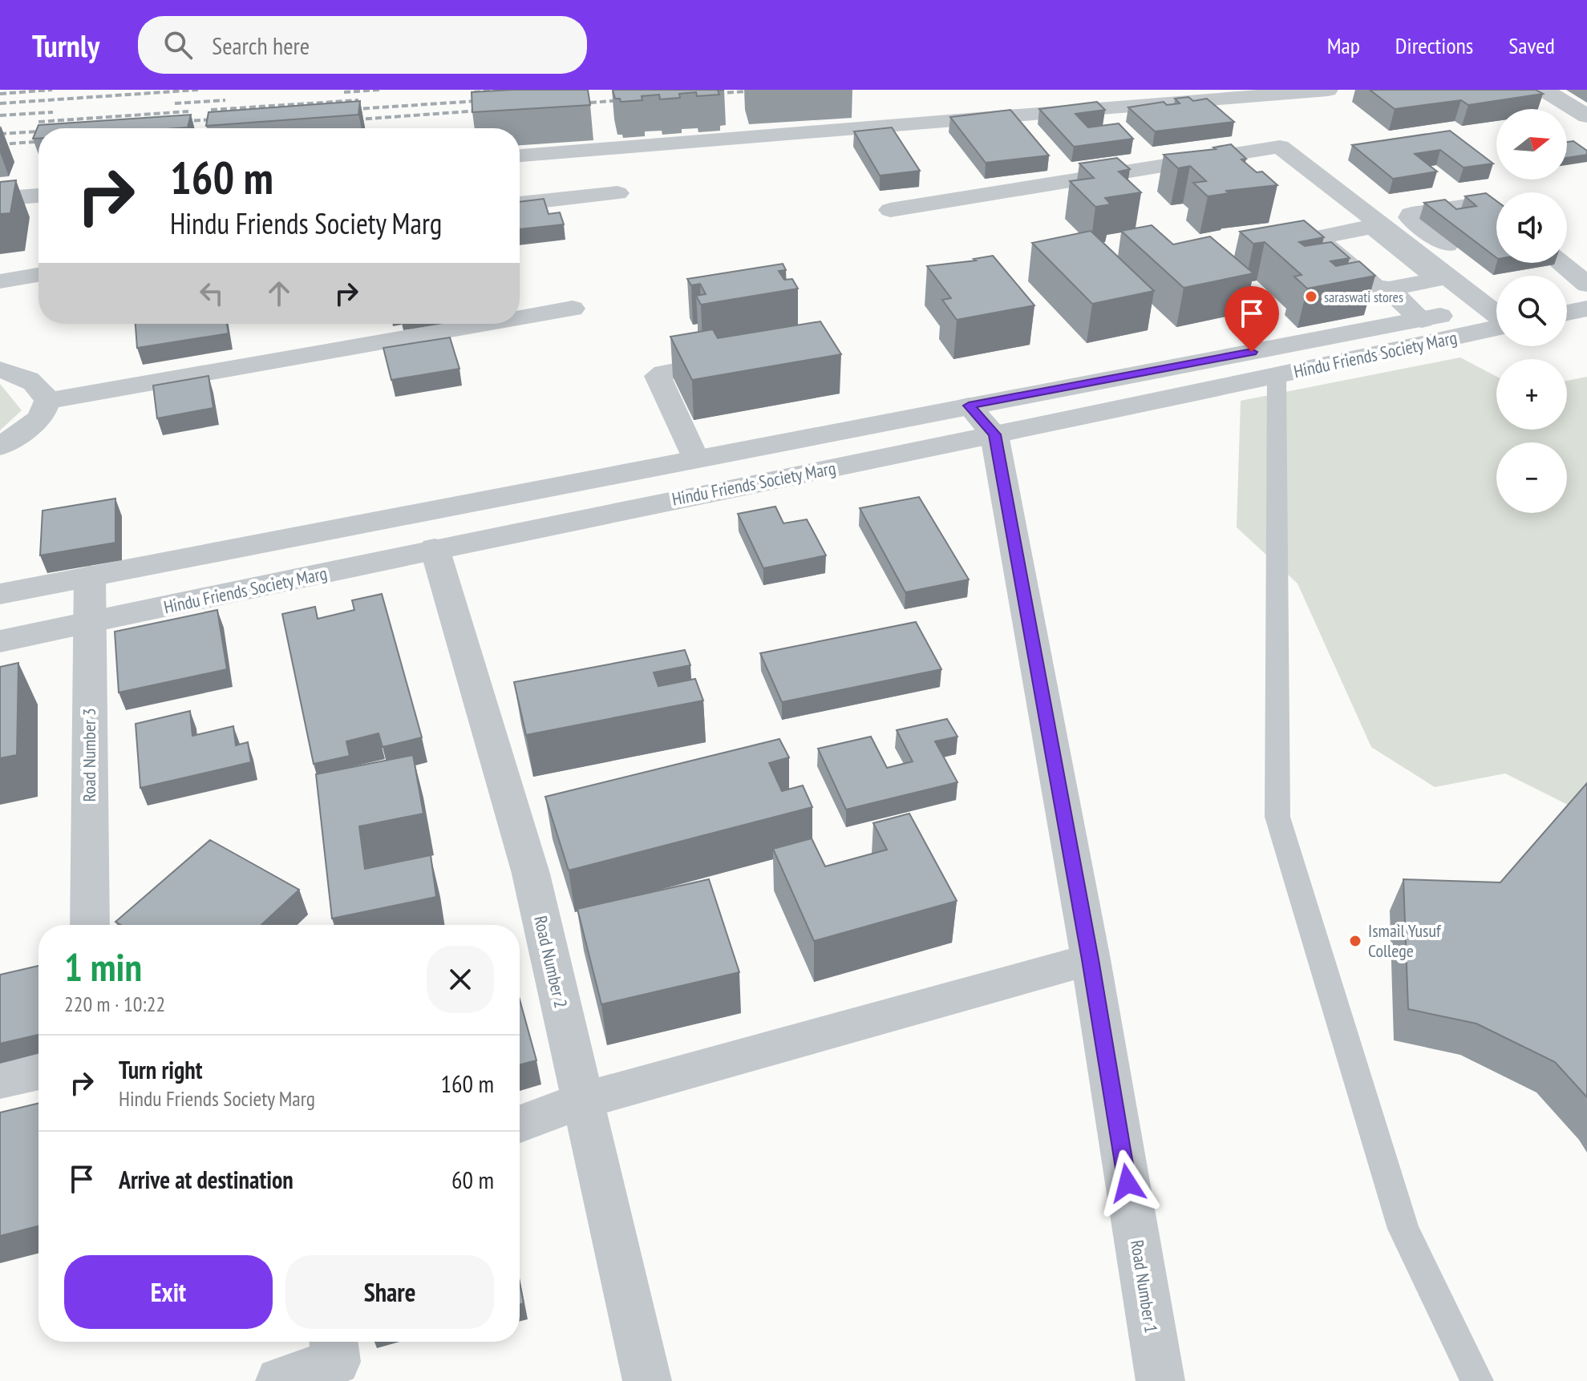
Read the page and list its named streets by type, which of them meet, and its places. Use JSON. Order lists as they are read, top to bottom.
{
  "streets": {
    "street": [
      "Hindu Friends Society Marg",
      "Road Number 3",
      "Road Number 2",
      "Road Number 1"
    ]
  },
  "crossings": [
    ["Hindu Friends Society Marg", "Road Number 3"],
    ["Hindu Friends Society Marg", "Road Number 2"],
    ["Hindu Friends Society Marg", "Road Number 1"]
  ],
  "places": ["saraswati stores", "Ismail Yusuf College"],
  "north": "right",
  "page": {
    "header": "Turnly",
    "search": "Search here",
    "nav": ["Map", "Directions", "Saved"],
    "map_buttons": ["+", "−"],
    "turn": ["160 m", "Hindu Friends Society Marg"],
    "heading": ["1 min", "220 m · 10:22"],
    "list": [
      {
        "name": "Turn right",
        "note": "Hindu Friends Society Marg",
        "value": "160 m"
      },
      {
        "name": "Arrive at destination",
        "value": "60 m"
      }
    ],
    "buttons": ["Exit", "Share"]
  }
}
